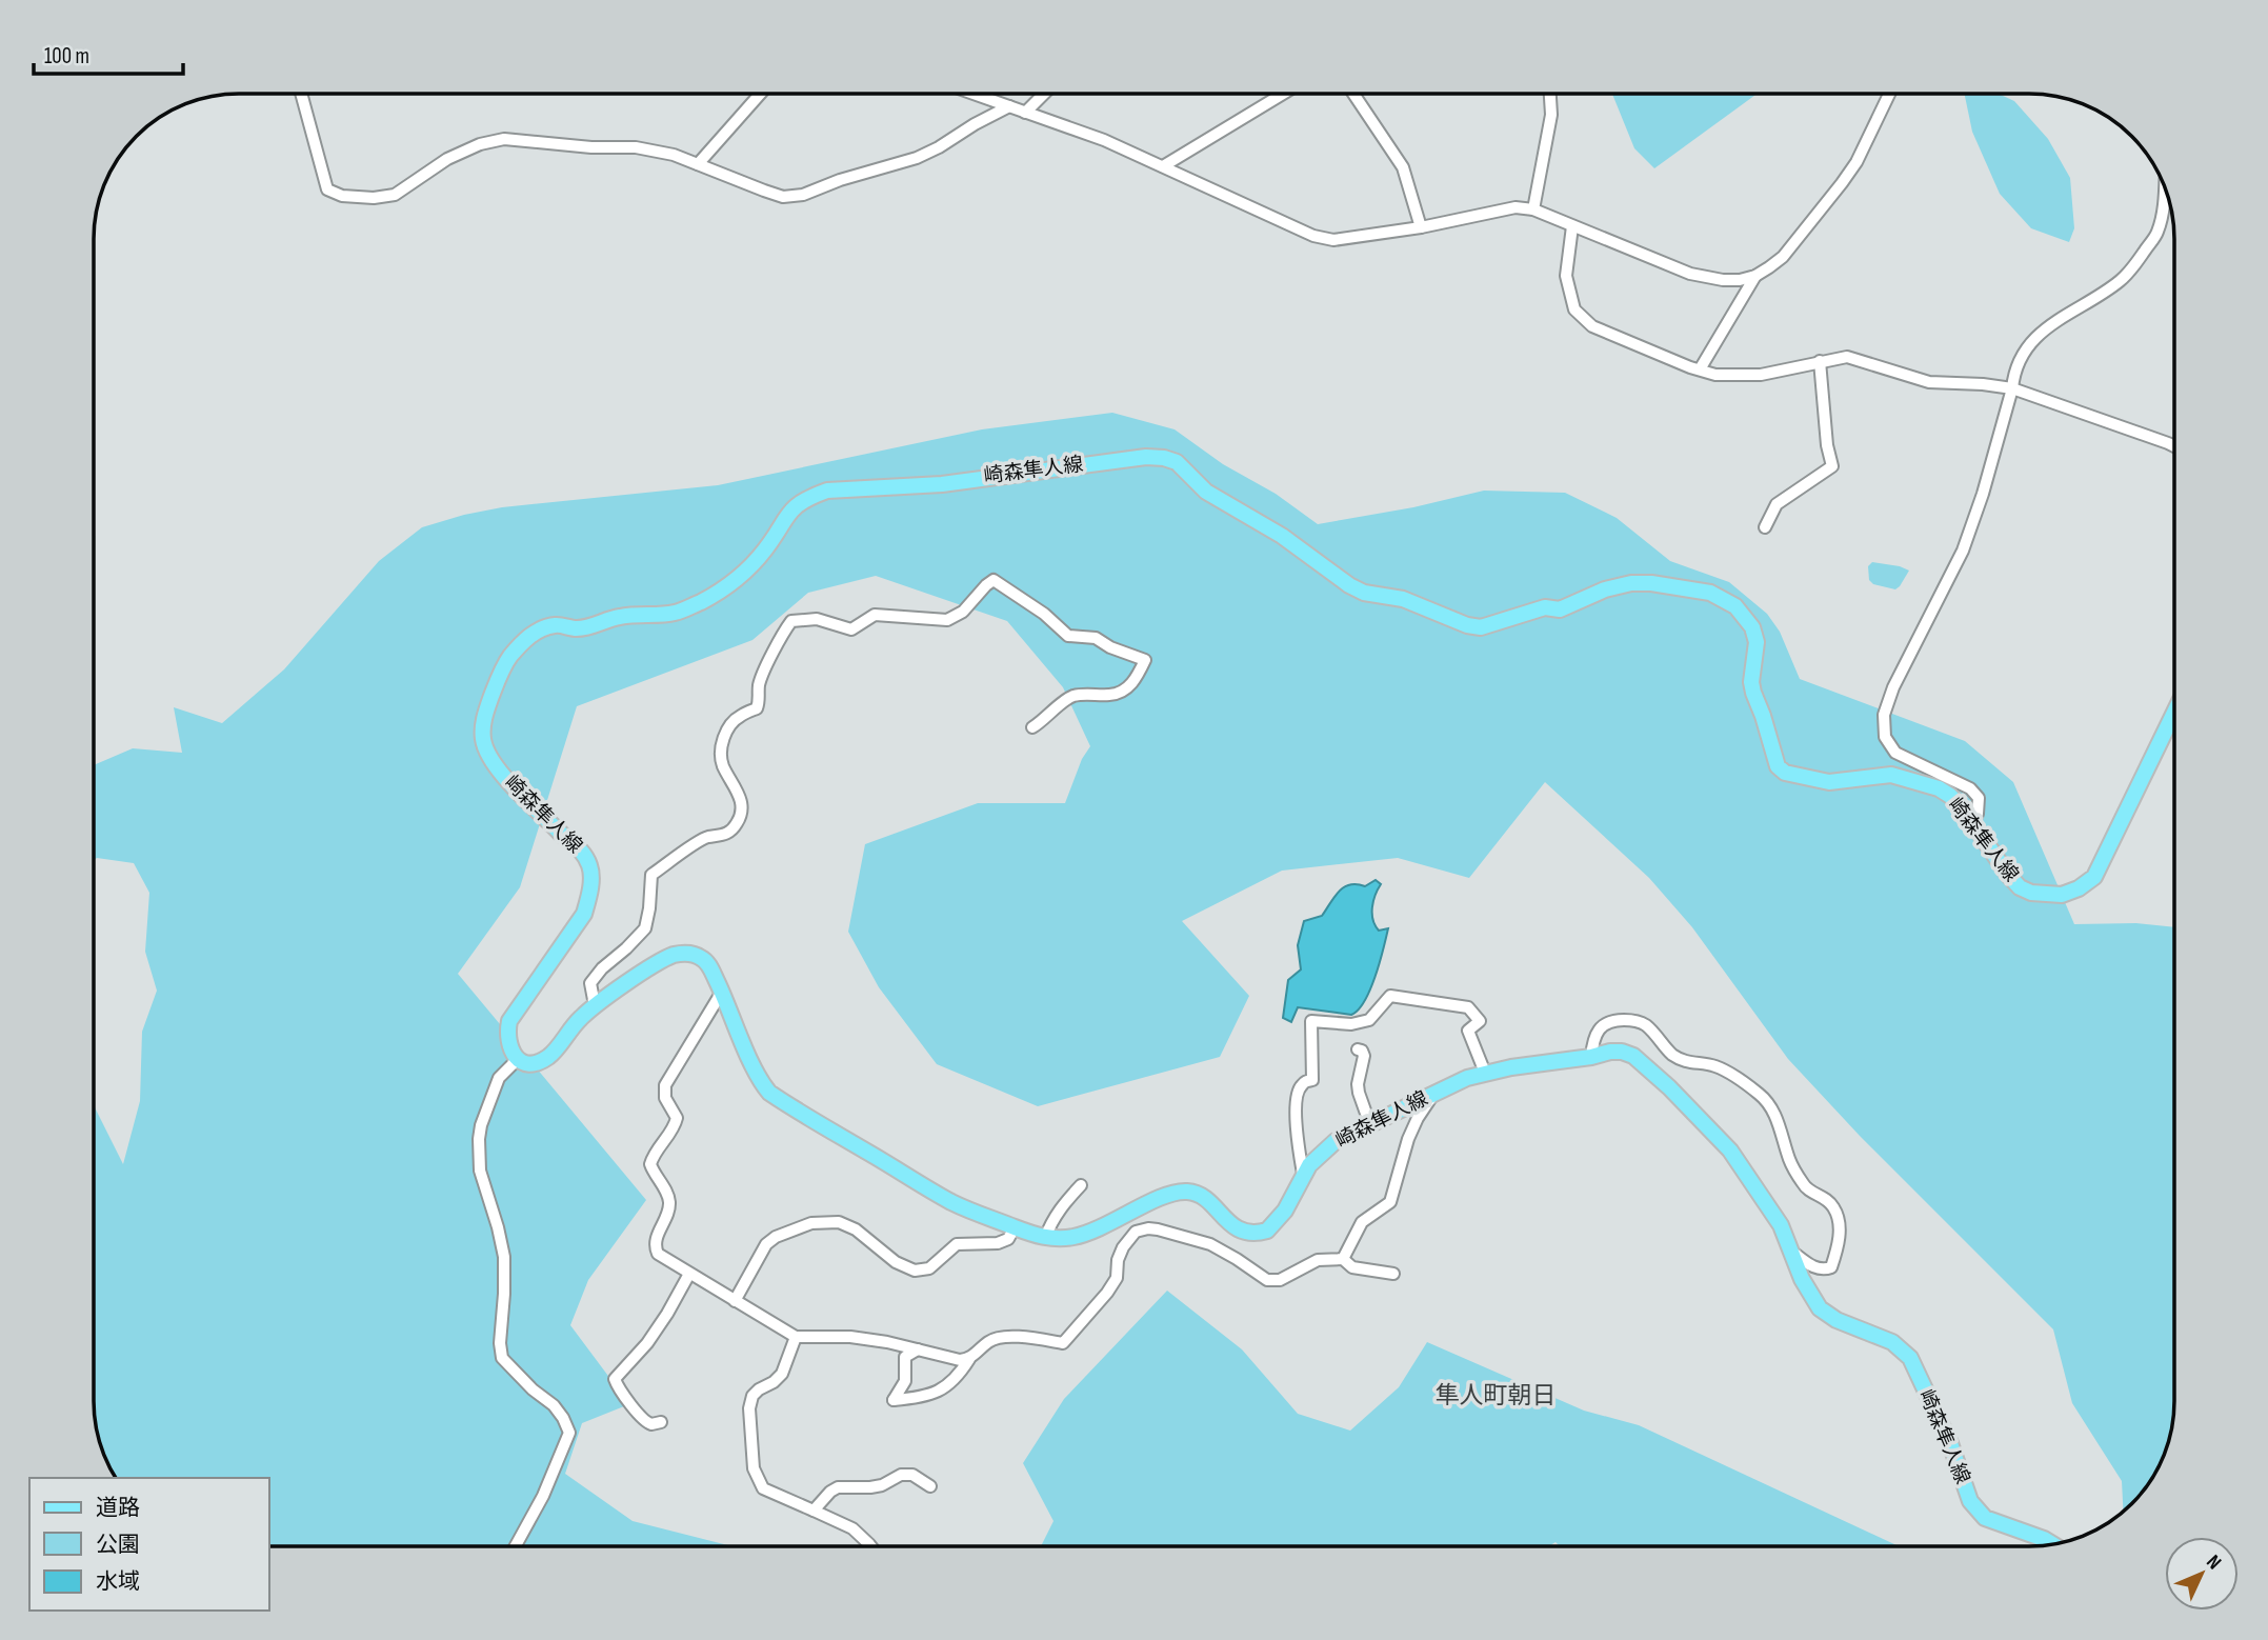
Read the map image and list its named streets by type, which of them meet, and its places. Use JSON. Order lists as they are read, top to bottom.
{
  "streets": {
    "main road": ["崎森隼人線"]
  },
  "districts": ["隼人町朝日"],
  "legend": ["道路", "公園", "水域"],
  "scale_bar": "100 m",
  "north": "top right"
}
